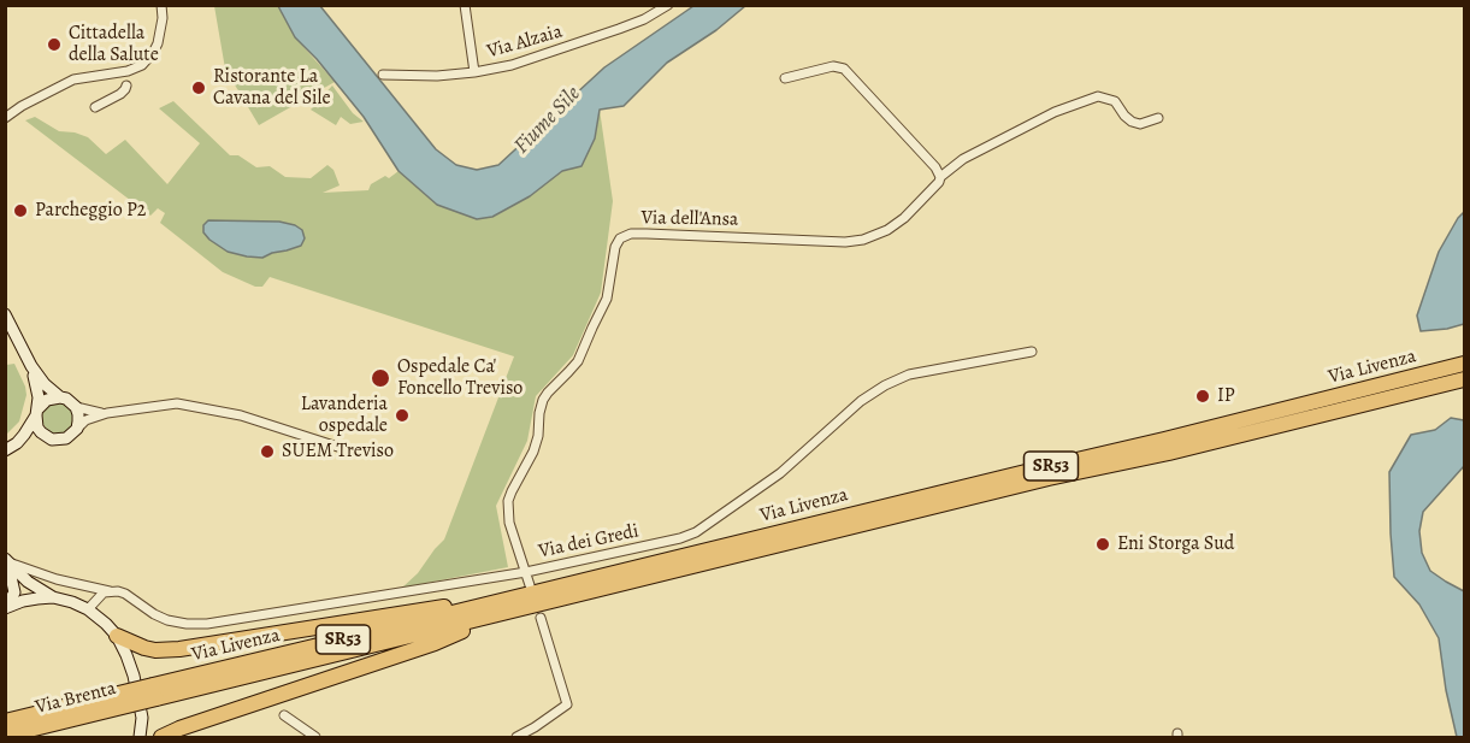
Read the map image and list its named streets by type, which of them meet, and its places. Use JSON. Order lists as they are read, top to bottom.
{
  "streets": {
    "highway": ["Via Livenza", "SR53", "Via Brenta"],
    "street": ["Via Alzaia", "Via dell'Ansa", "Via dei Gredi"]
  },
  "crossings": [
    ["Via dell'Ansa", "Via dei Gredi"],
    ["Via Livenza", "Via Brenta"]
  ],
  "water": ["Fiume Sile"],
  "places": [
    "Cittadella della Salute",
    "Ristorante La Cavana del Sile",
    "Parcheggio P2",
    "Ospedale Ca' Foncello Treviso",
    "IP",
    "Lavanderia ospedale",
    "SUEM Treviso",
    "Eni Storga Sud"
  ]
}
